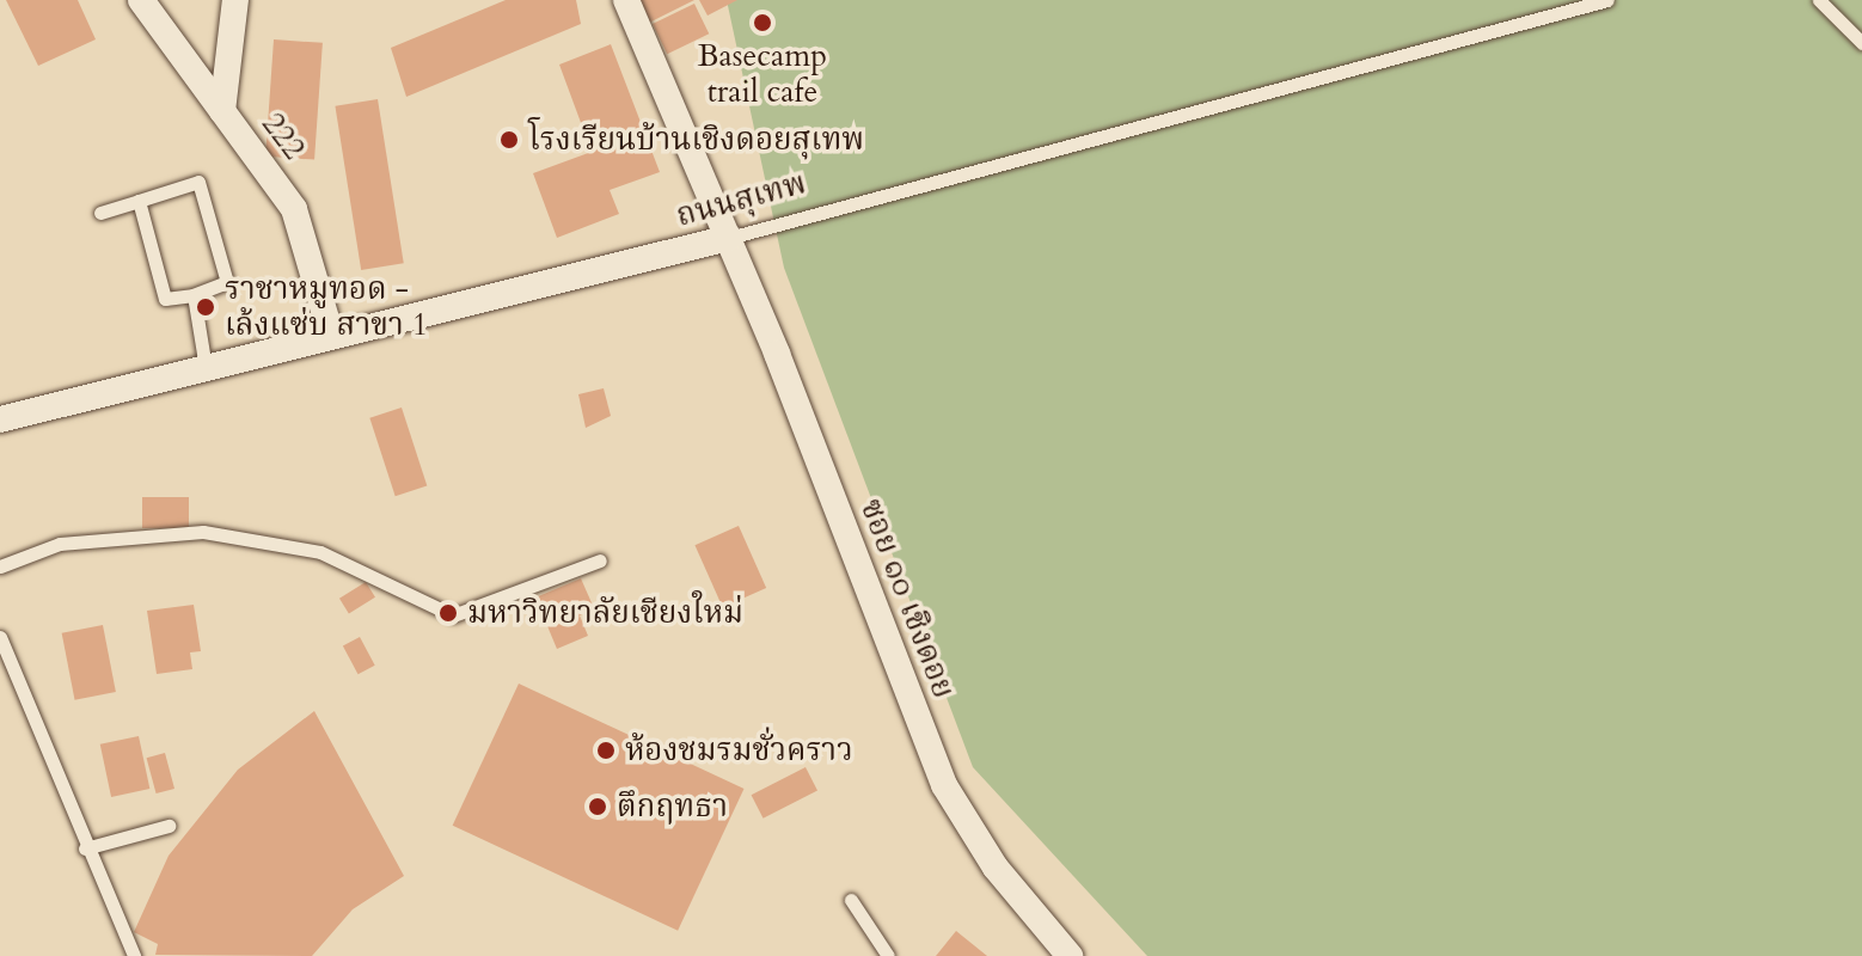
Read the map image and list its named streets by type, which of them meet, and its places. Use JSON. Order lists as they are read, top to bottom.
{
  "streets": {
    "street": ["222", "ถนนสุเทพ", "ซอย ๑๐ เชิงดอย"]
  },
  "crossings": [
    ["222", "ถนนสุเทพ"],
    ["ถนนสุเทพ", "ซอย ๑๐ เชิงดอย"]
  ],
  "places": [
    "Basecamp trail cafe",
    "โรงเรียนบ้านเชิงดอยสุเทพ",
    "ราชาหมูทอด - เล้งแซ่บ สาขา 1",
    "มหาวิทยาลัยเชียงใหม่",
    "ห้องชมรมชั่วคราว",
    "ตึกฤทธา"
  ]
}
